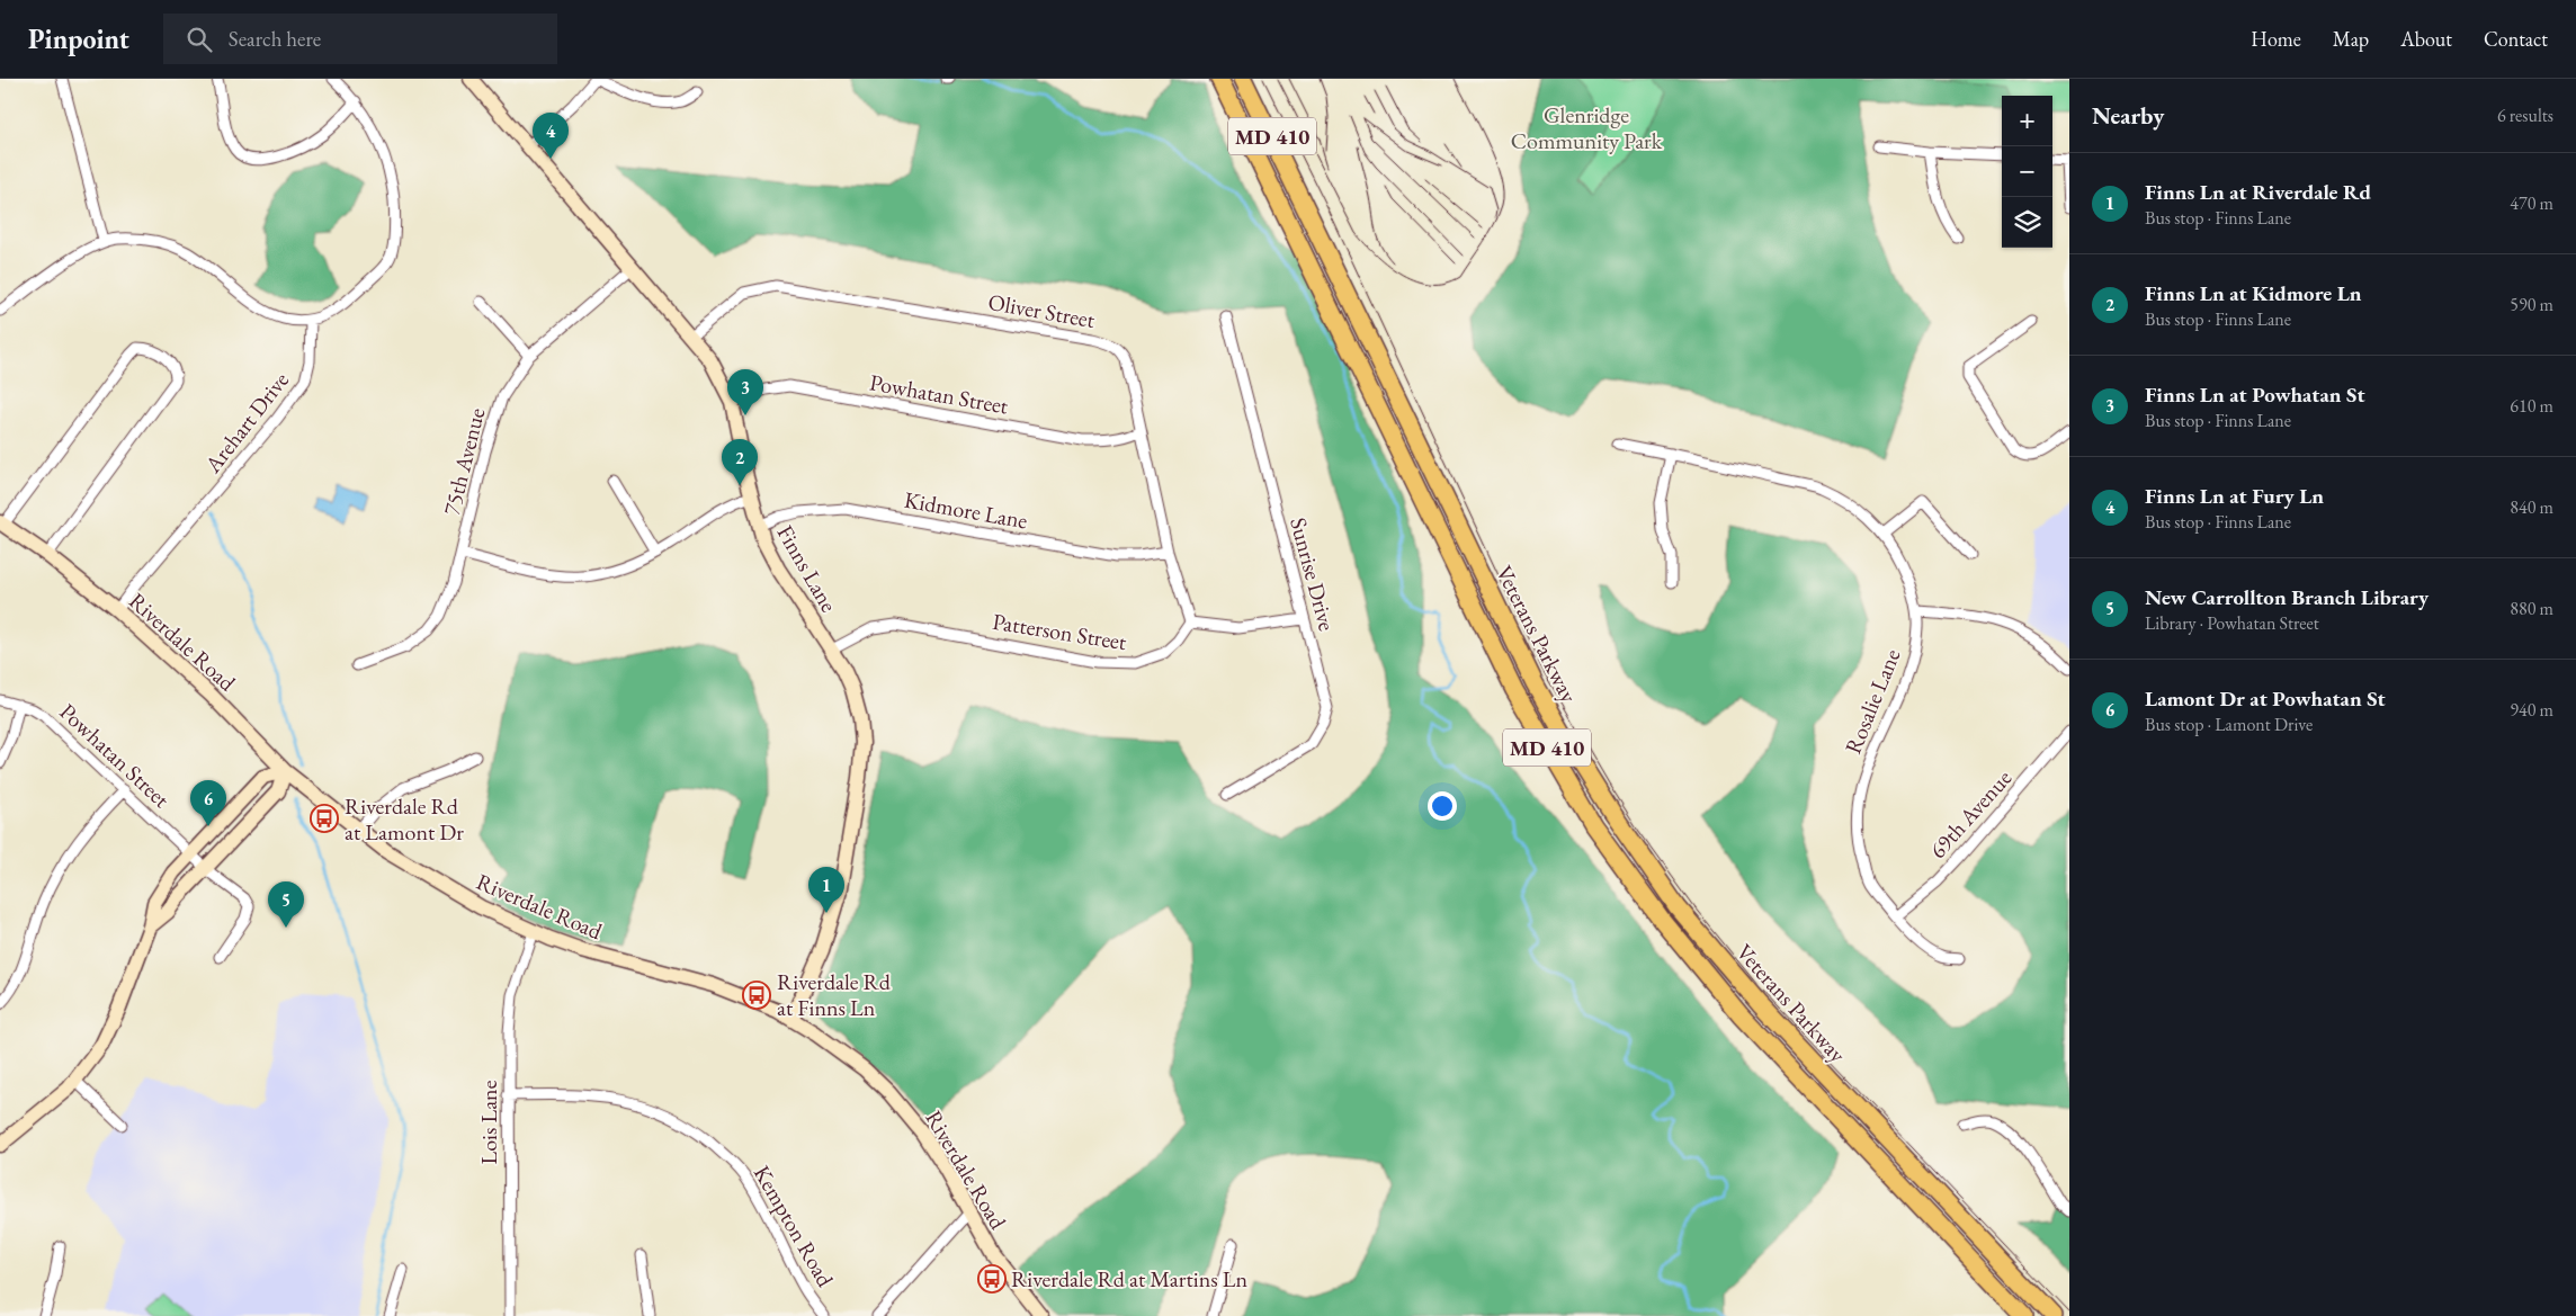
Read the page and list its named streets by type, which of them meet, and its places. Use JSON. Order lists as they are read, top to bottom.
{
  "streets": {
    "main road": ["MD 410", "Veterans Parkway"],
    "street": [
      "Oliver Street",
      "Powhatan Street",
      "Arehart Drive",
      "75th Avenue",
      "Kidmore Lane",
      "Finns Lane",
      "Sunrise Drive",
      "Patterson Street",
      "Riverdale Road",
      "Rosalie Lane",
      "69th Avenue",
      "Lois Lane",
      "Kempton Road"
    ]
  },
  "crossings": [
    ["Oliver Street", "Powhatan Street"],
    ["Oliver Street", "Kidmore Lane"],
    ["Oliver Street", "Finns Lane"],
    ["Oliver Street", "Patterson Street"],
    ["Powhatan Street", "Finns Lane"],
    ["Arehart Drive", "Riverdale Road"],
    ["75th Avenue", "Finns Lane"],
    ["Kidmore Lane", "Finns Lane"],
    ["Finns Lane", "Patterson Street"],
    ["Finns Lane", "Riverdale Road"],
    ["Riverdale Road", "Lois Lane"],
    ["Rosalie Lane", "69th Avenue"],
    ["Lois Lane", "Kempton Road"]
  ],
  "parks": ["Glenridge Community Park"],
  "places": {
    "bus stop": ["Riverdale Rd at Lamont Dr", "Riverdale Rd at Finns Ln", "Riverdale Rd at Martins Ln"]
  },
  "page": {
    "header": "Pinpoint",
    "search": "Search here",
    "nav": [
      "Home",
      "Map",
      "About",
      "Contact"
    ],
    "heading": ["Nearby", "6 results"],
    "map_buttons": ["+", "−"],
    "pins": [
      "4",
      "3",
      "2",
      "6",
      "1",
      "5"
    ],
    "list": [
      {
        "mark": "1",
        "name": "Finns Ln at Riverdale Rd",
        "note": "Bus stop · Finns Lane",
        "value": "470 m"
      },
      {
        "mark": "2",
        "name": "Finns Ln at Kidmore Ln",
        "note": "Bus stop · Finns Lane",
        "value": "590 m"
      },
      {
        "mark": "3",
        "name": "Finns Ln at Powhatan St",
        "note": "Bus stop · Finns Lane",
        "value": "610 m"
      },
      {
        "mark": "4",
        "name": "Finns Ln at Fury Ln",
        "note": "Bus stop · Finns Lane",
        "value": "840 m"
      },
      {
        "mark": "5",
        "name": "New Carrollton Branch Library",
        "note": "Library · Powhatan Street",
        "value": "880 m"
      },
      {
        "mark": "6",
        "name": "Lamont Dr at Powhatan St",
        "note": "Bus stop · Lamont Drive",
        "value": "940 m"
      }
    ]
  }
}
